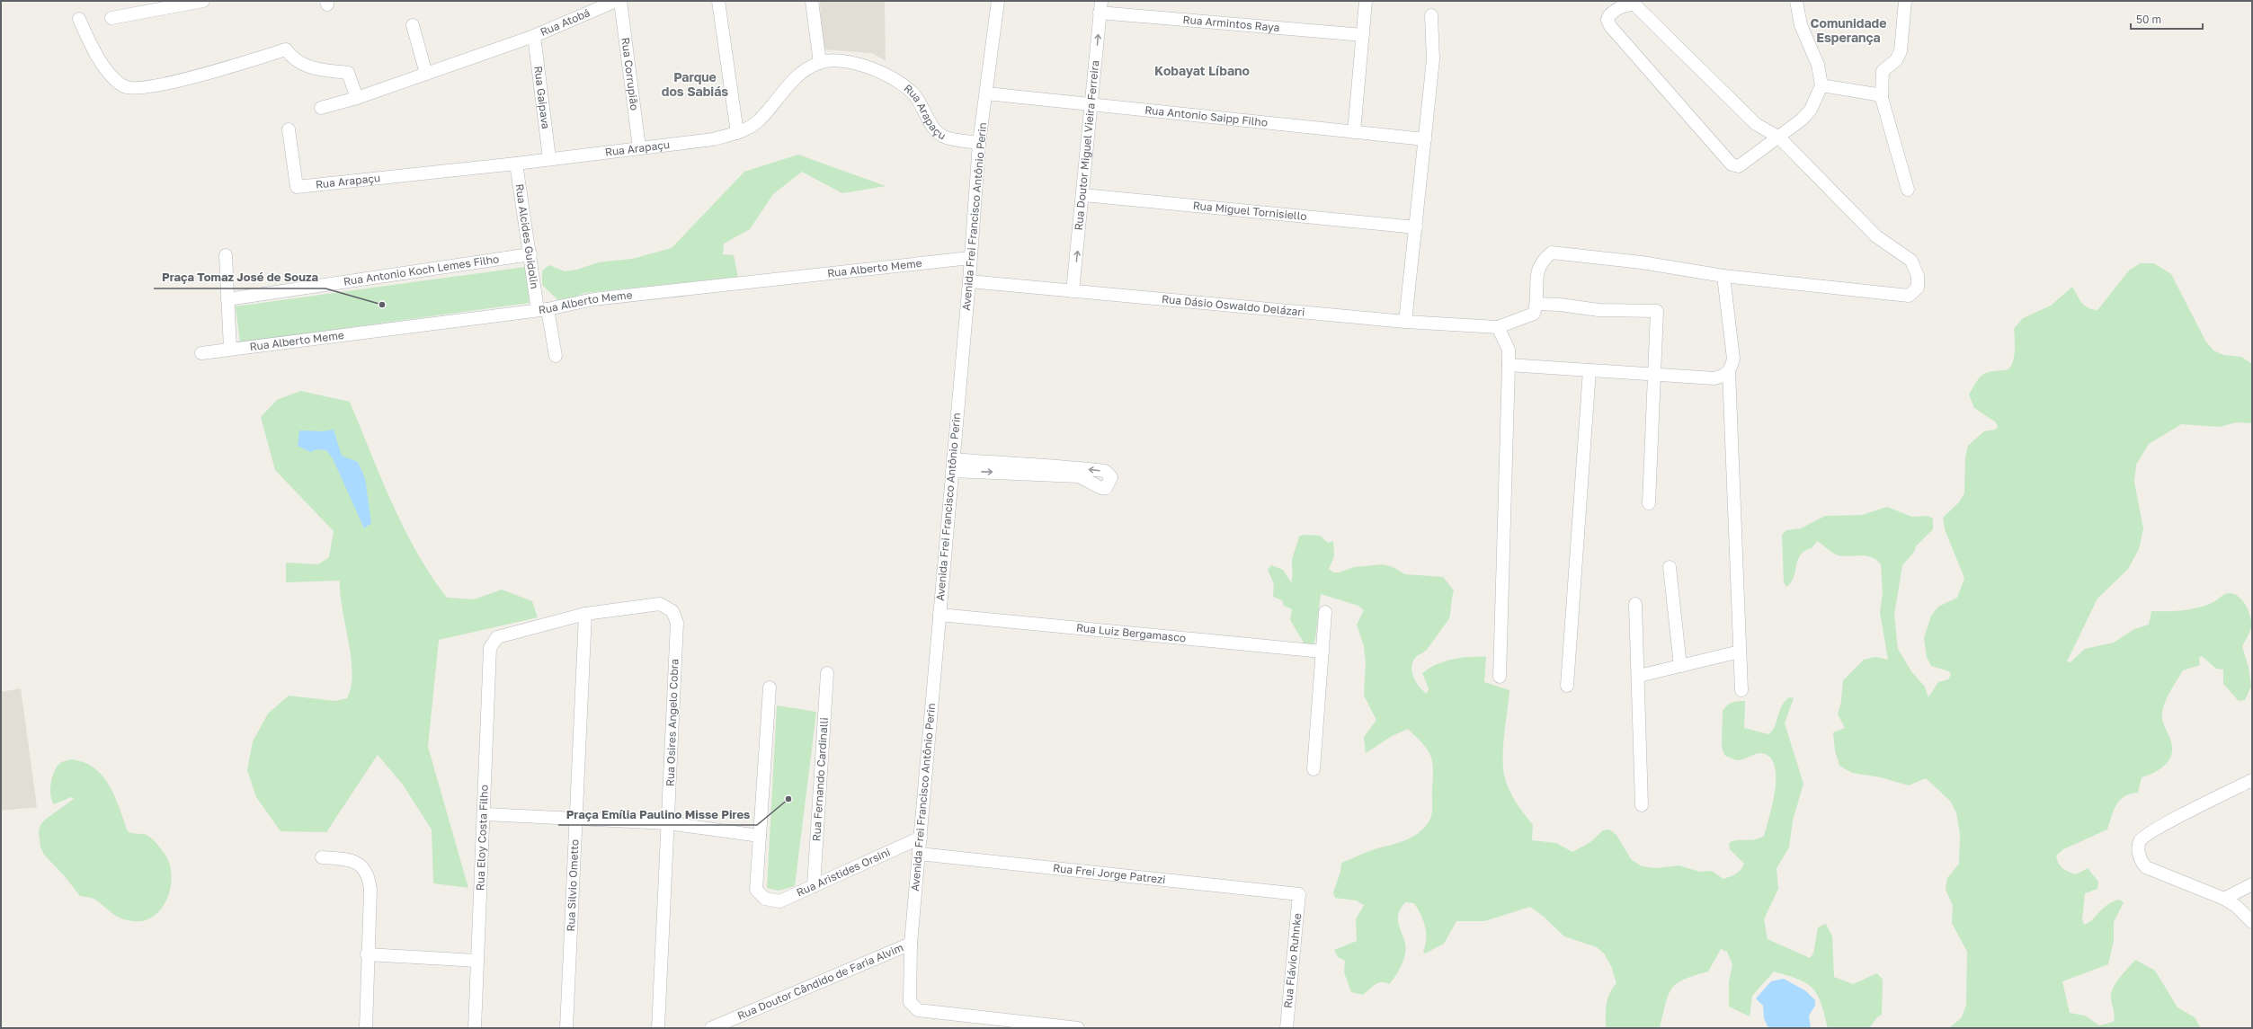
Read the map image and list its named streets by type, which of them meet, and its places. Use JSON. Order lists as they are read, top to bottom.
{
  "streets": {
    "street": [
      "Rua Atobá",
      "Rua Armintos Raya",
      "Rua Corrupião",
      "Rua Gaipava",
      "Rua Arapaçu",
      "Rua Antonio Saipp Filho",
      "Rua Doutor Miguel Vieira Ferreira",
      "Rua Miguel Tornisiello",
      "Avenida Frei Francisco Antônio Perin",
      "Rua Alcides Guidolin",
      "Rua Alberto Meme",
      "Rua Antonio Koch Lemes Filho",
      "Rua Dásio Oswaldo Delázari",
      "Rua Luiz Bergamasco",
      "Rua Osires Angelo Cobra",
      "Rua Fernando Cardinalli",
      "Rua Eloy Costa Filho",
      "Rua Aristides Orsini",
      "Rua Frei Jorge Patrezi",
      "Rua Silvio Ometto",
      "Rua Flávio Ruhnke",
      "Rua Doutor Cândido de Faria Alvim"
    ]
  },
  "crossings": [
    ["Rua Atobá", "Rua Gaipava"],
    ["Rua Armintos Raya", "Rua Doutor Miguel Vieira Ferreira"],
    ["Rua Corrupião", "Rua Arapaçu"],
    ["Rua Gaipava", "Rua Arapaçu"],
    ["Rua Arapaçu", "Avenida Frei Francisco Antônio Perin"],
    ["Rua Arapaçu", "Rua Alcides Guidolin"],
    ["Rua Antonio Saipp Filho", "Rua Doutor Miguel Vieira Ferreira"],
    ["Rua Antonio Saipp Filho", "Avenida Frei Francisco Antônio Perin"],
    ["Rua Doutor Miguel Vieira Ferreira", "Rua Miguel Tornisiello"],
    ["Rua Doutor Miguel Vieira Ferreira", "Rua Dásio Oswaldo Delázari"],
    ["Avenida Frei Francisco Antônio Perin", "Rua Alberto Meme"],
    ["Avenida Frei Francisco Antônio Perin", "Rua Dásio Oswaldo Delázari"],
    ["Avenida Frei Francisco Antônio Perin", "Rua Luiz Bergamasco"],
    ["Avenida Frei Francisco Antônio Perin", "Rua Aristides Orsini"],
    ["Avenida Frei Francisco Antônio Perin", "Rua Frei Jorge Patrezi"],
    ["Avenida Frei Francisco Antônio Perin", "Rua Doutor Cândido de Faria Alvim"],
    ["Rua Alcides Guidolin", "Rua Alberto Meme"],
    ["Rua Alcides Guidolin", "Rua Antonio Koch Lemes Filho"],
    ["Rua Osires Angelo Cobra", "Rua Eloy Costa Filho"],
    ["Rua Osires Angelo Cobra", "Rua Silvio Ometto"],
    ["Rua Fernando Cardinalli", "Rua Aristides Orsini"],
    ["Rua Frei Jorge Patrezi", "Rua Flávio Ruhnke"]
  ],
  "one_way": ["Rua Doutor Miguel Vieira Ferreira"],
  "districts": ["Comunidade Esperança", "Kobayat Líbano", "Parque dos Sabiás"],
  "places": ["Praça Tomaz José de Souza", "Praça Emília Paulino Misse Pires"],
  "scale_bar": "50 m"
}
